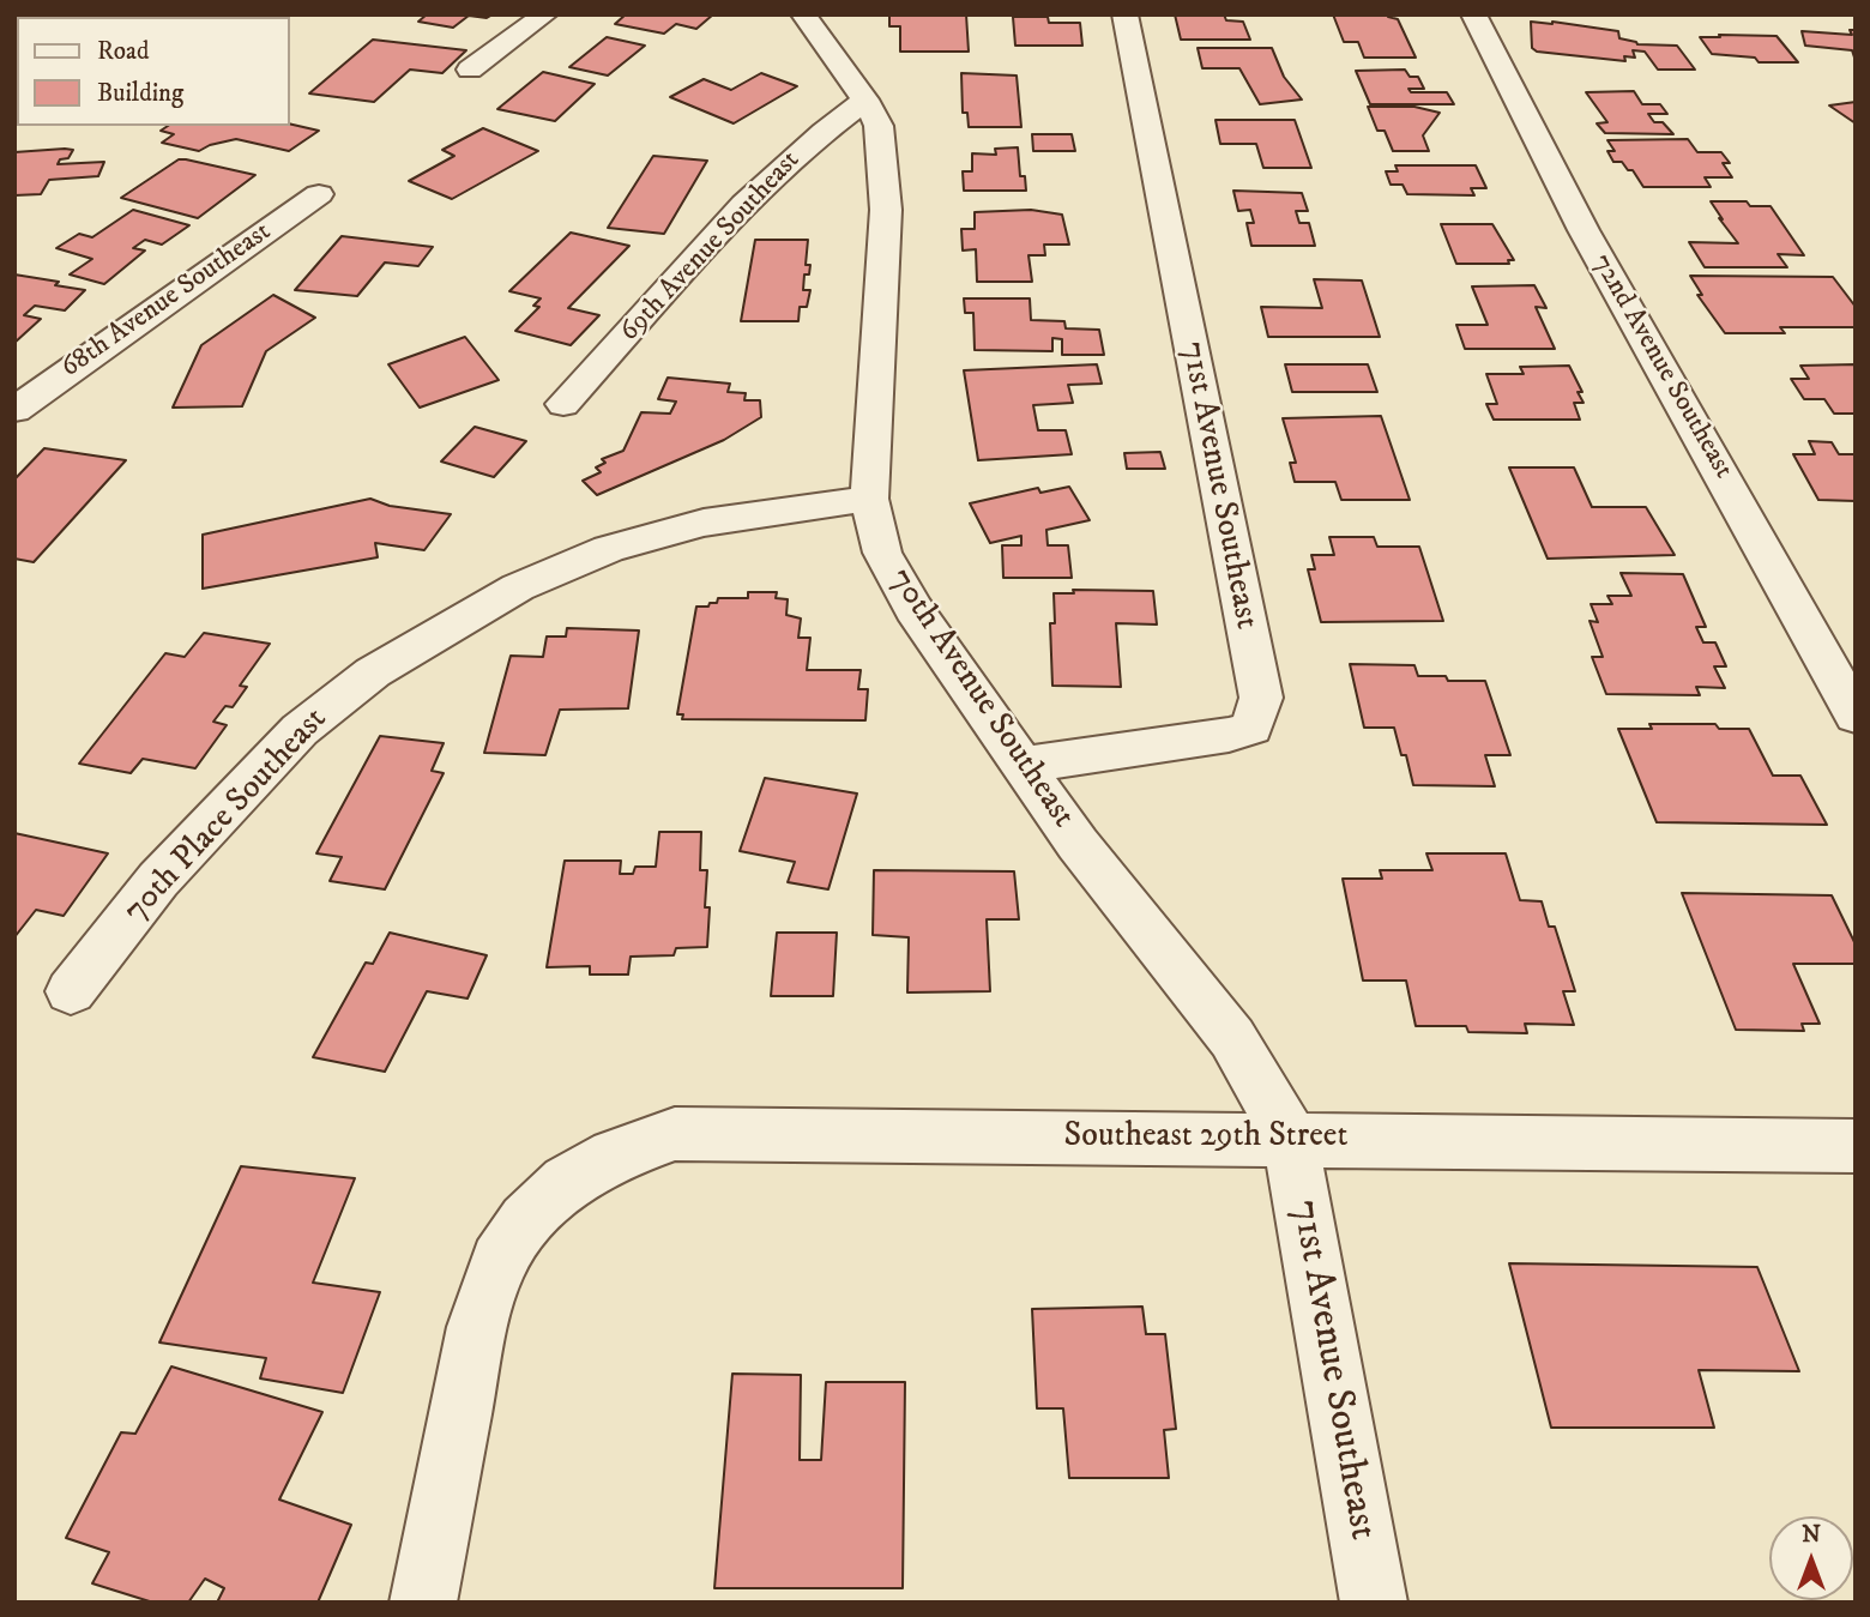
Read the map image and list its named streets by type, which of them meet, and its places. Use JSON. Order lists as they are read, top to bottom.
{
  "streets": {
    "street": [
      "69th Avenue Southeast",
      "68th Avenue Southeast",
      "72nd Avenue Southeast",
      "71st Avenue Southeast",
      "70th Avenue Southeast",
      "70th Place Southeast",
      "Southeast 29th Street"
    ]
  },
  "crossings": [
    ["69th Avenue Southeast", "70th Avenue Southeast"],
    ["71st Avenue Southeast", "70th Avenue Southeast"],
    ["71st Avenue Southeast", "Southeast 29th Street"],
    ["70th Avenue Southeast", "70th Place Southeast"],
    ["70th Avenue Southeast", "Southeast 29th Street"]
  ],
  "legend": ["Road", "Building"],
  "north": "top"
}
